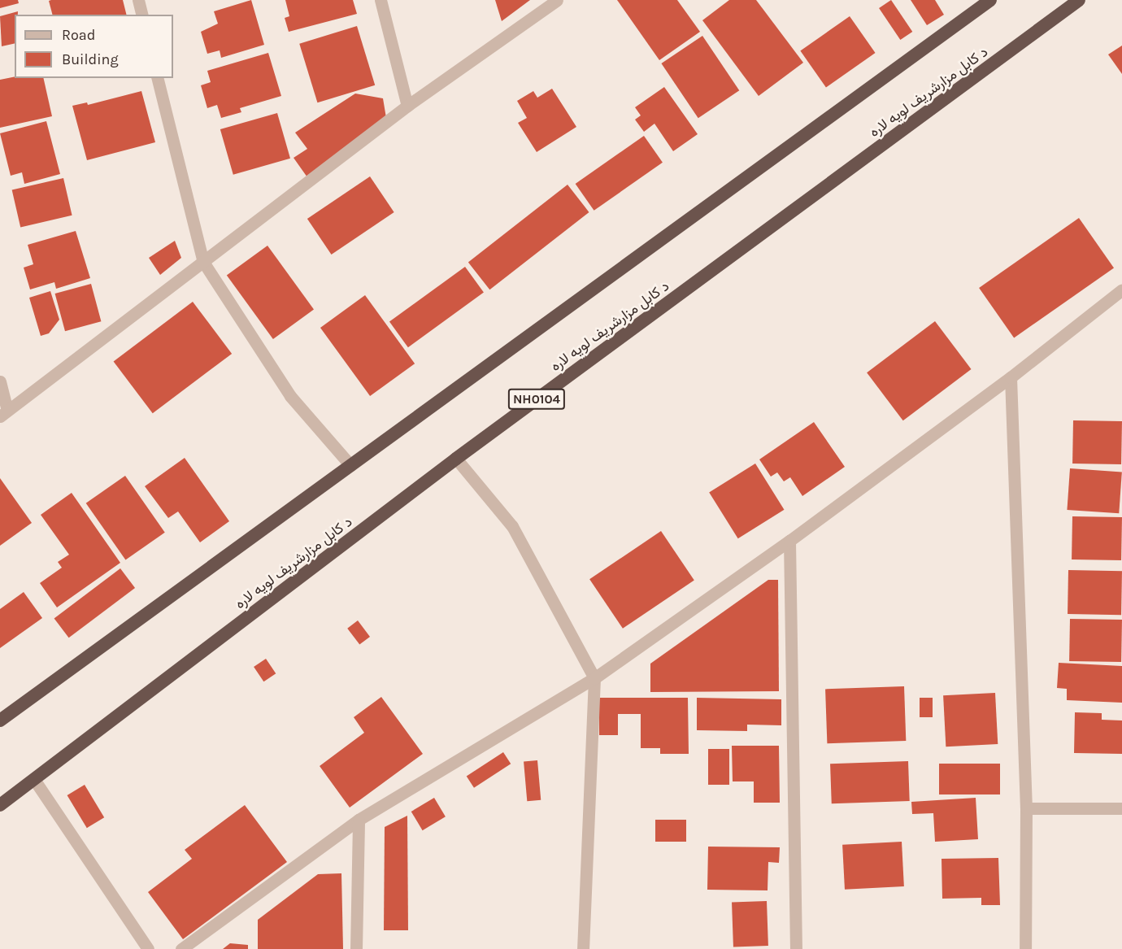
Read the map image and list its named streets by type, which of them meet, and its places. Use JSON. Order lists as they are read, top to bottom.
{
  "streets": {
    "highway": ["د کابل مزارشریف لویه لاره", "NH0104"]
  },
  "legend": ["Road", "Building"]
}
